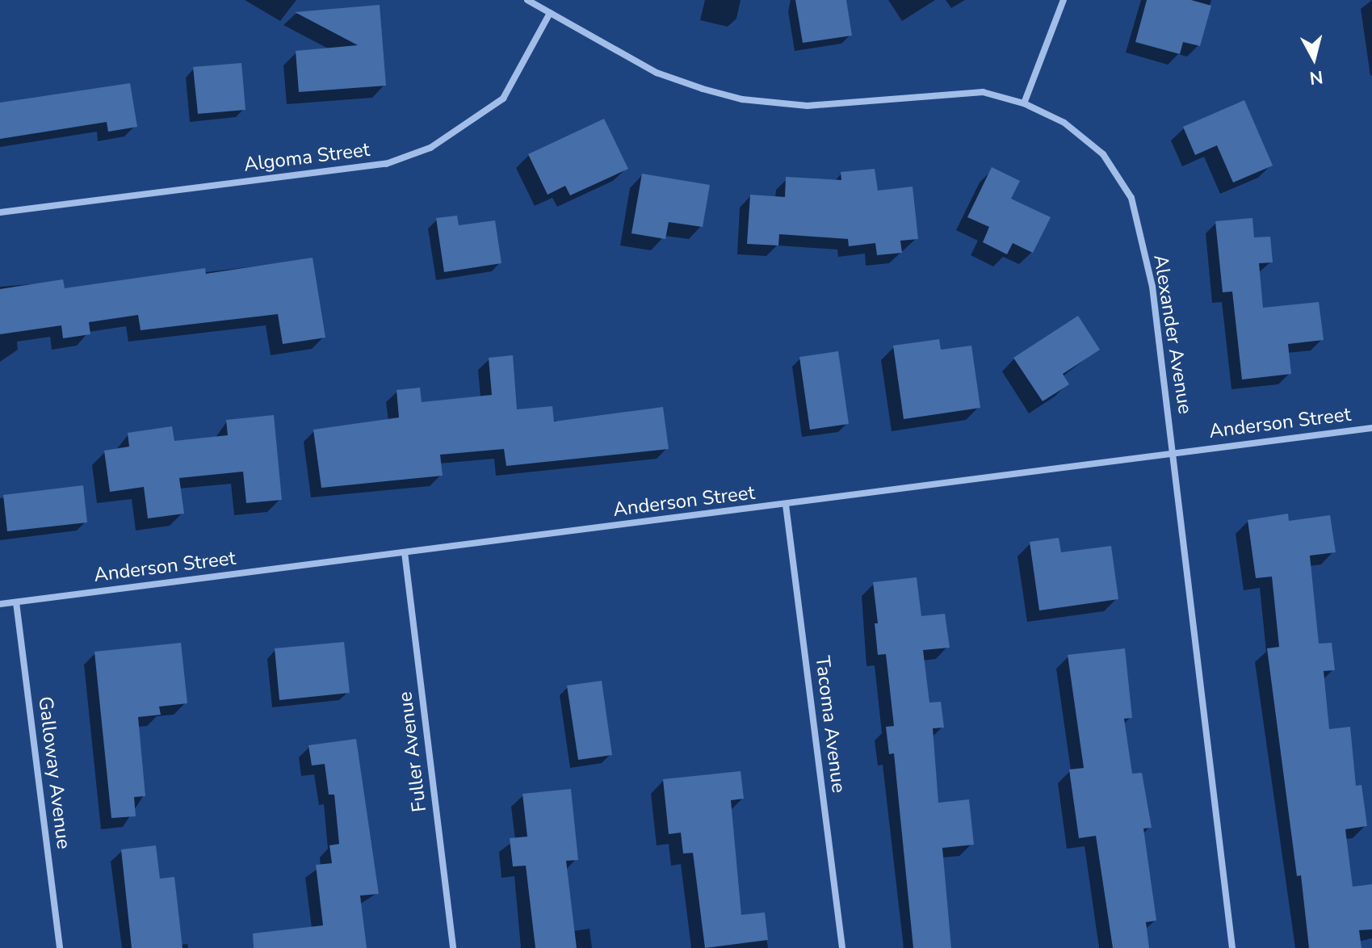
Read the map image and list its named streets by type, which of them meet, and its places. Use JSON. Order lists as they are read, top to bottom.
{
  "streets": {
    "street": [
      "Algoma Street",
      "Alexander Avenue",
      "Anderson Street",
      "Tacoma Avenue",
      "Fuller Avenue",
      "Galloway Avenue"
    ]
  },
  "crossings": [
    ["Algoma Street", "Alexander Avenue"],
    ["Alexander Avenue", "Anderson Street"],
    ["Anderson Street", "Tacoma Avenue"],
    ["Anderson Street", "Fuller Avenue"],
    ["Anderson Street", "Galloway Avenue"]
  ],
  "north": "bottom"
}
